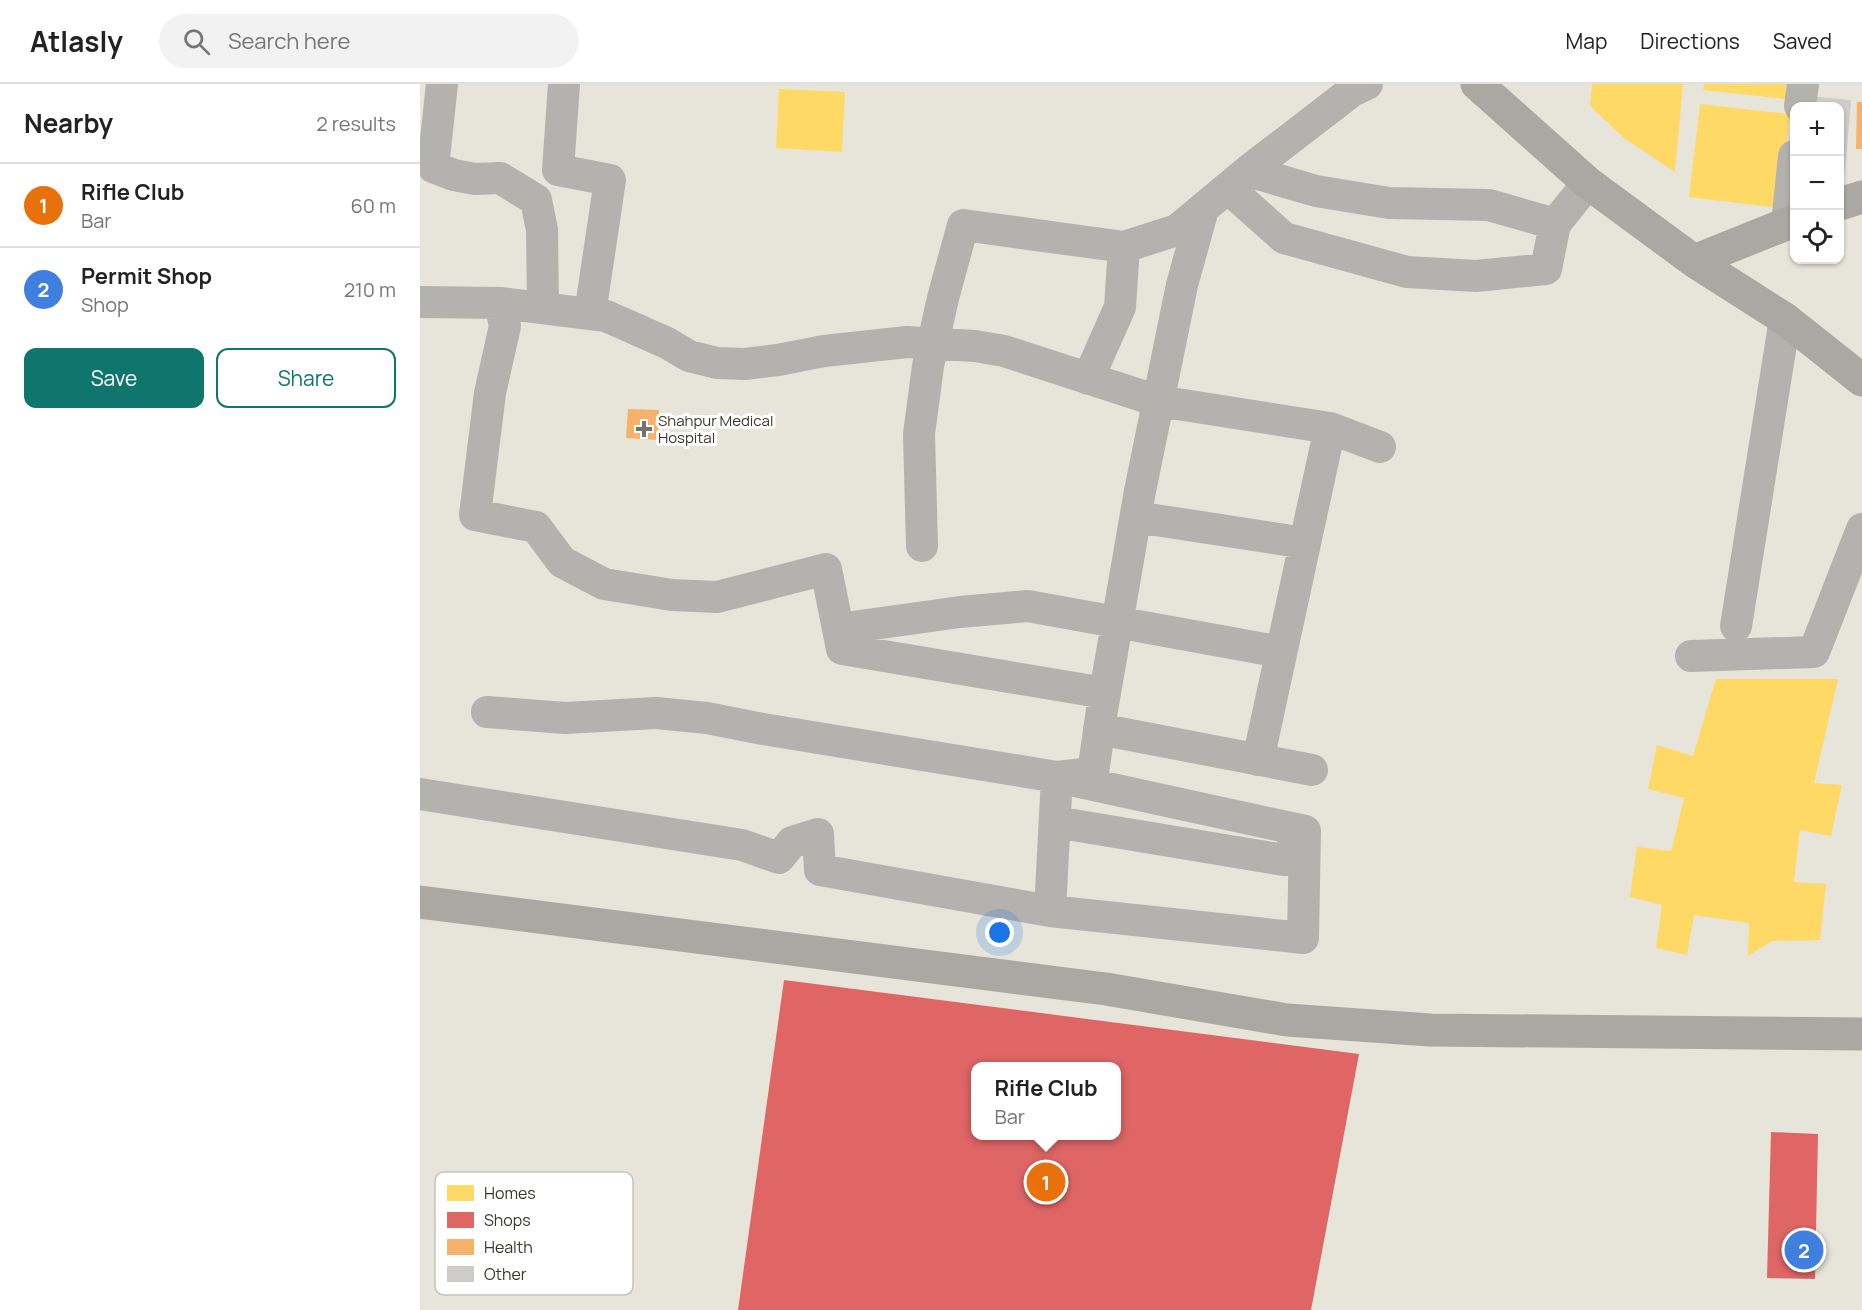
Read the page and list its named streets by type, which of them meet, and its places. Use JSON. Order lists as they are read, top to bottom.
{
  "places": {
    "health": ["Shahpur Medical Hospital"]
  },
  "legend": [
    "Homes",
    "Shops",
    "Health",
    "Other"
  ],
  "page": {
    "header": "Atlasly",
    "search": "Search here",
    "nav": ["Map", "Directions", "Saved"],
    "heading": ["Nearby", "2 results"],
    "map_buttons": ["+", "−"],
    "list": [
      {
        "mark": "1",
        "name": "Rifle Club",
        "note": "Bar",
        "value": "60 m"
      },
      {
        "mark": "2",
        "name": "Permit Shop",
        "note": "Shop",
        "value": "210 m"
      }
    ],
    "buttons": ["Save", "Share"],
    "popup": ["Rifle Club", "Bar"],
    "pins": ["1", "2"]
  }
}
